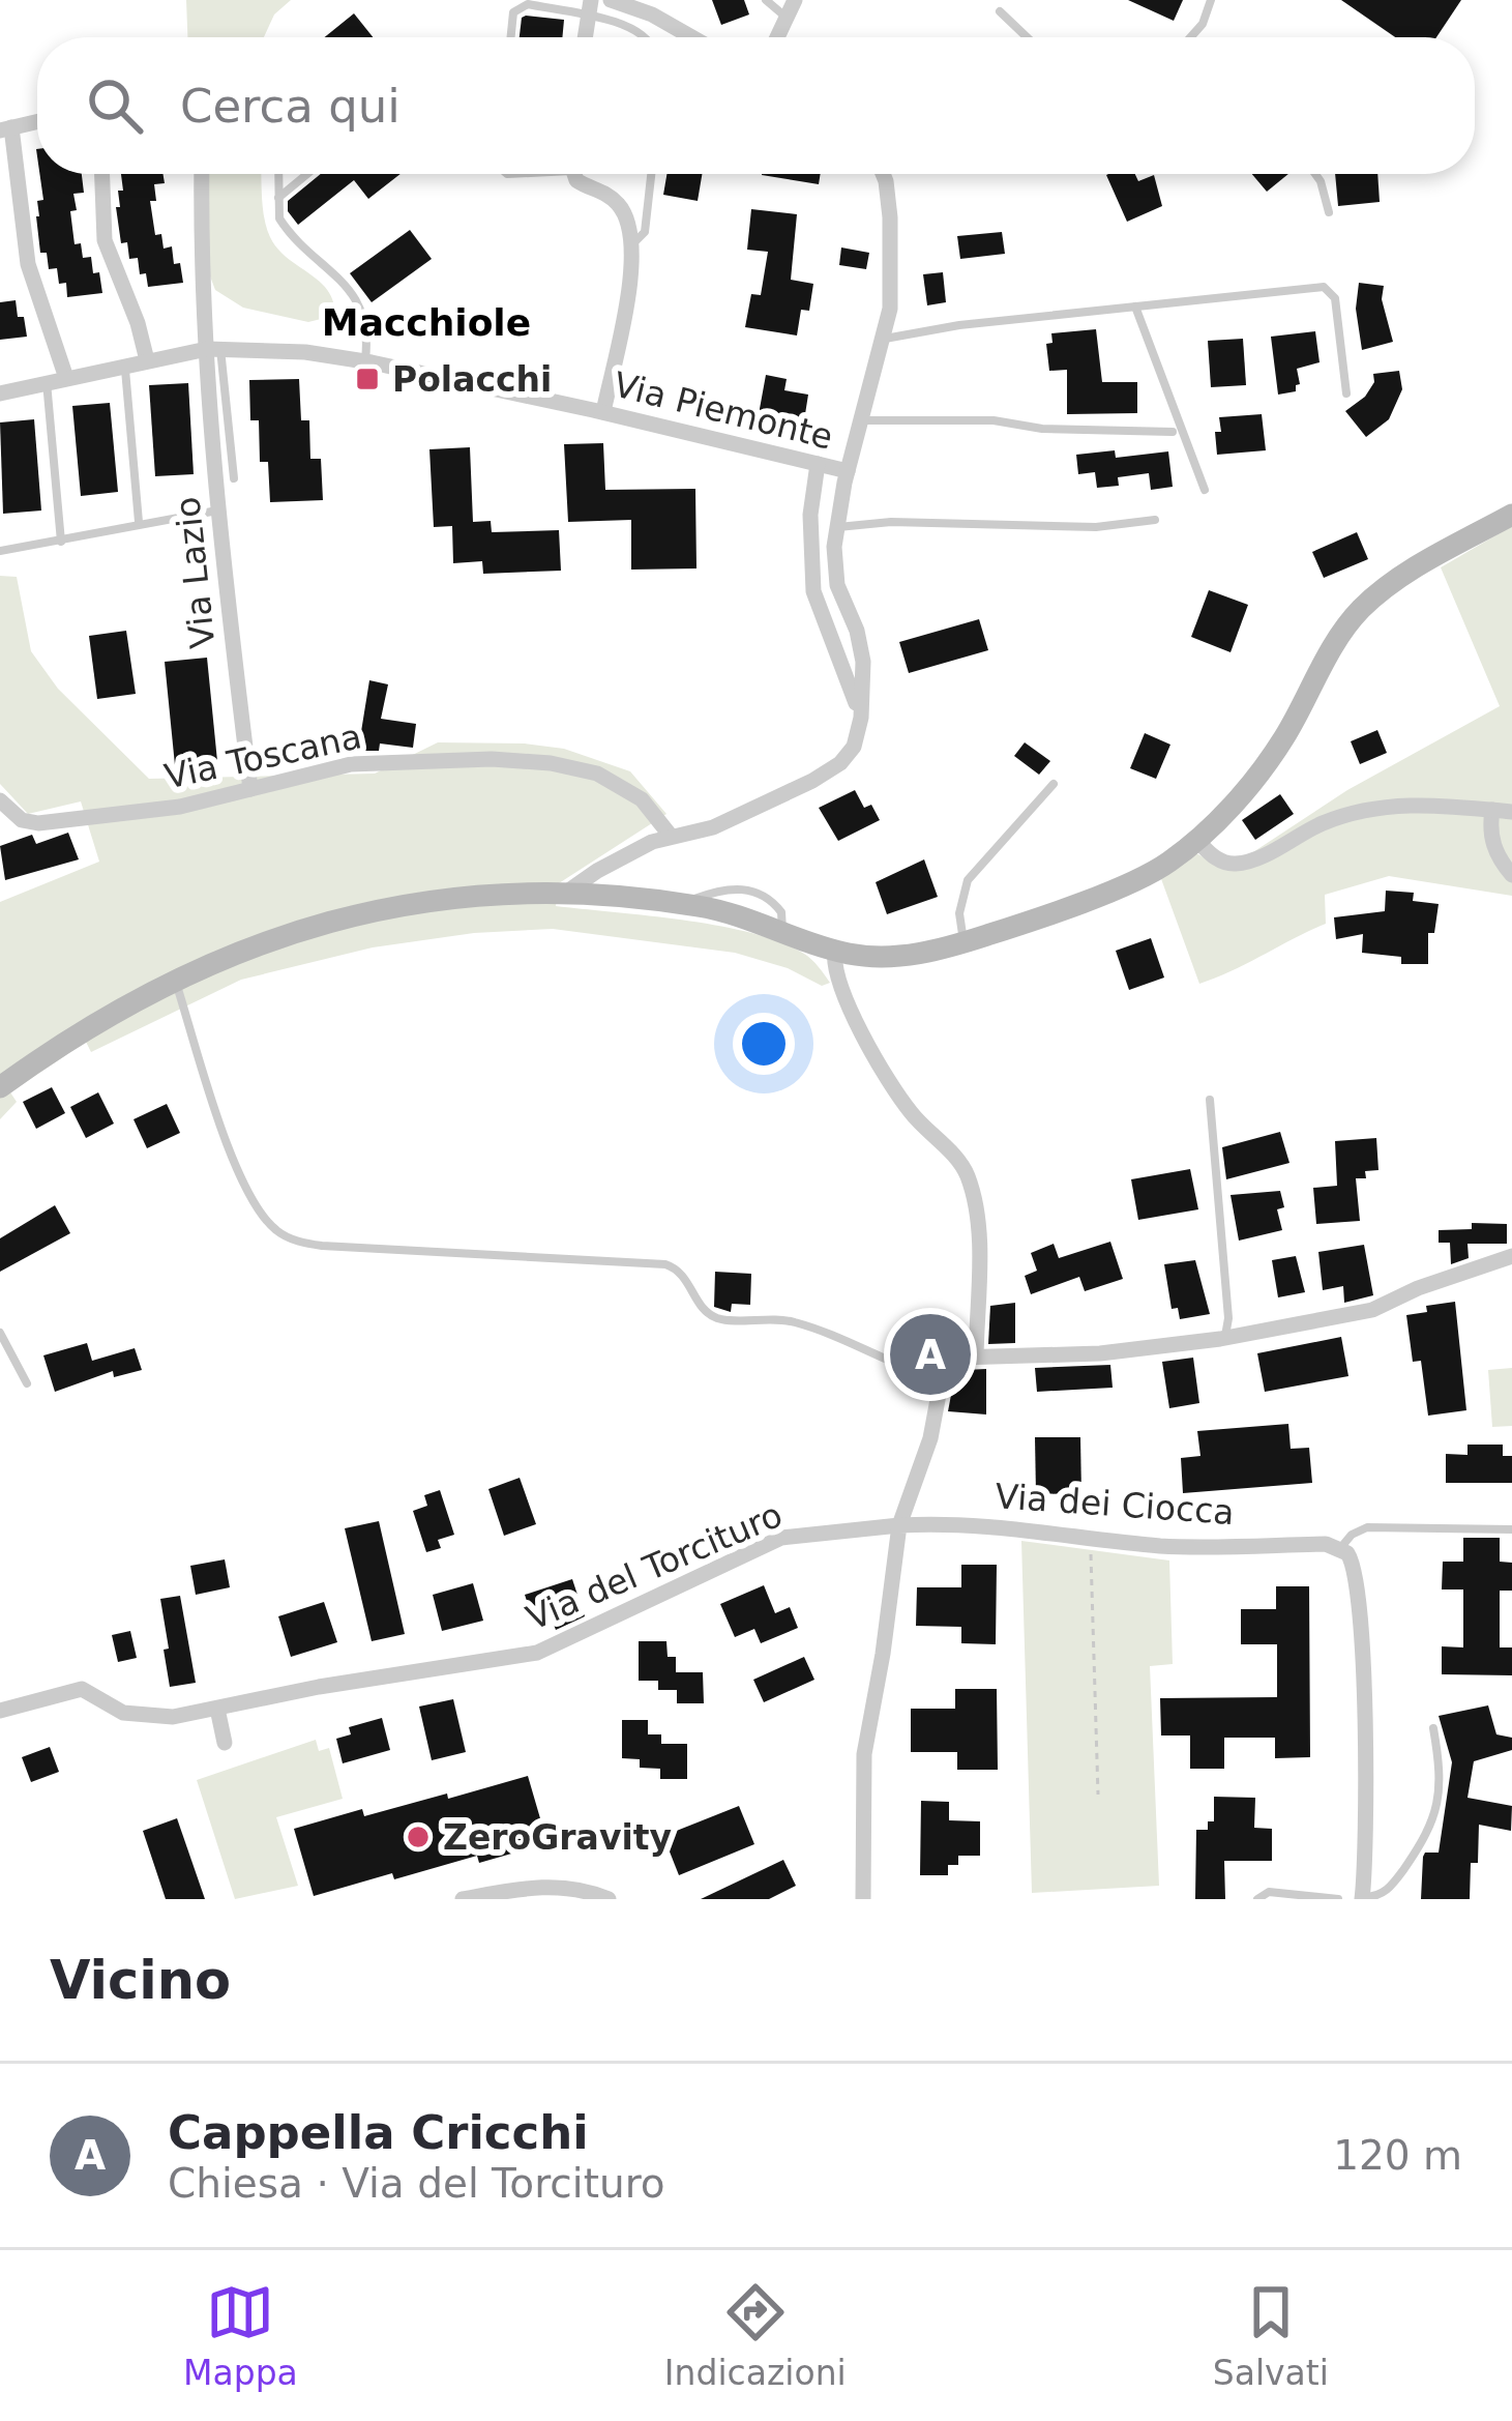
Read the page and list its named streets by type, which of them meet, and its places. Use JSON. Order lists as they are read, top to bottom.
{
  "streets": {
    "street": [
      "Via Piemonte",
      "Via Lazio",
      "Via Toscana",
      "Via dei Ciocca",
      "Via del Torcituro"
    ]
  },
  "crossings": [
    ["Via Piemonte", "Via Lazio"],
    ["Via Lazio", "Via Toscana"],
    ["Via dei Ciocca", "Via del Torcituro"]
  ],
  "districts": ["Macchiole"],
  "places": {
    "transit": ["Polacchi"],
    "other": ["ZeroGravity"]
  },
  "page": {
    "search": "Cerca qui",
    "pins": "A",
    "heading": "Vicino",
    "list": [
      {
        "mark": "A",
        "name": "Cappella Cricchi",
        "note": "Chiesa · Via del Torcituro",
        "value": "120 m"
      }
    ],
    "nav": ["Mappa", "Indicazioni", "Salvati"]
  }
}
